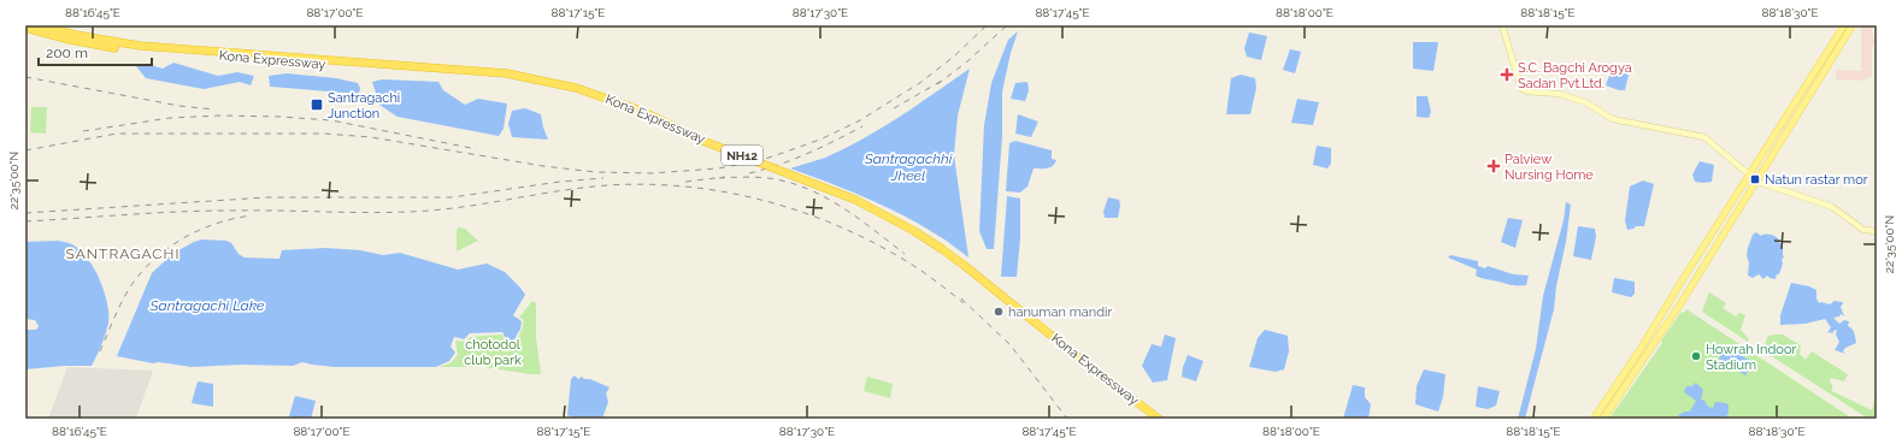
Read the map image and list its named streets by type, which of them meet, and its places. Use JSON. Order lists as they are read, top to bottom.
{
  "streets": {
    "highway": ["Kona Expressway", "NH12"]
  },
  "districts": ["SANTRAGACHI"],
  "water": ["Santragachhi Jheel", "Santragachi Lake"],
  "parks": ["chotodol club park"],
  "places": {
    "health": ["S.C. Bagchi Arogya Sadan Pvt.Ltd.", "Palview Nursing Home"],
    "transit": ["Santragachi Junction", "Natun rastar mor"],
    "other": ["hanuman mandir", "Howrah Indoor Stadium"]
  },
  "scale_bar": "200 m",
  "coordinates": [
    "88°16'45\"E",
    "88°17'00\"E",
    "88°17'15\"E",
    "88°17'30\"E",
    "88°17'45\"E",
    "88°18'00\"E",
    "88°18'15\"E",
    "88°18'30\"E",
    "22°35'00\"N"
  ]
}
